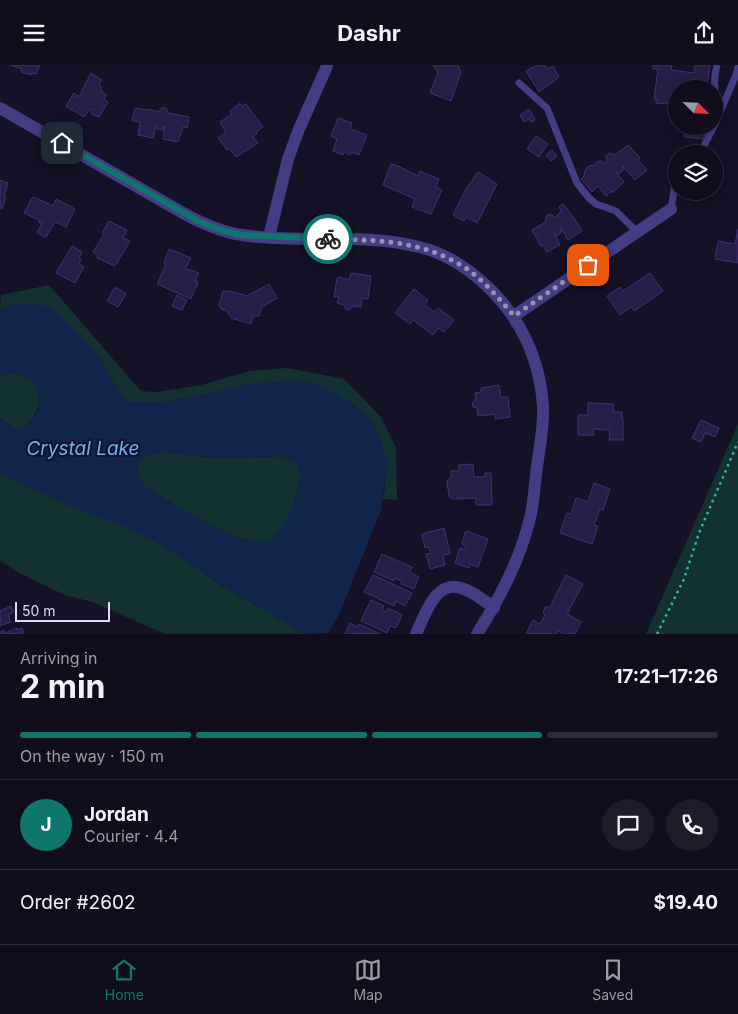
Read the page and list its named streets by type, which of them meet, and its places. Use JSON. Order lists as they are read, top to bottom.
{
  "water": ["Crystal Lake"],
  "scale_bar": "50 m",
  "north": "bottom right",
  "page": {
    "header": "Dashr",
    "scale": "50 m",
    "heading": ["2 min", "Arriving in", "17:21–17:26"],
    "panel": [
      "Jordan",
      "Courier · 4.4",
      "Order #2602",
      "$19.40"
    ],
    "bar": "On the way · 150 m",
    "round": "J",
    "tabs": ["Home", "Map", "Saved"]
  }
}
